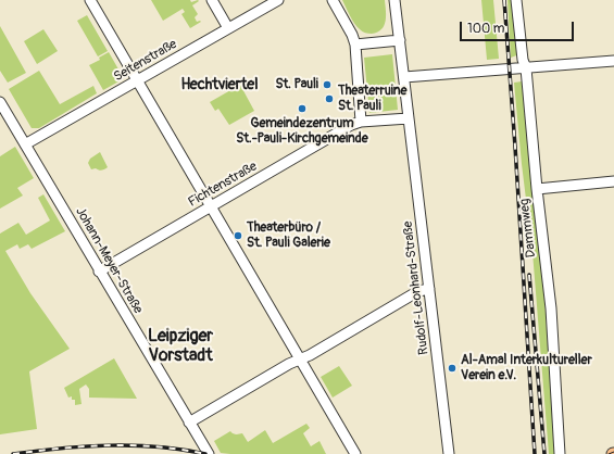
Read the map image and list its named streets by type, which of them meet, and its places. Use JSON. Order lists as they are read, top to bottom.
{
  "streets": {
    "street": [
      "Seitenstraße",
      "Fichtenstraße",
      "Dammweg",
      "Johann-Meyer-Straße",
      "Rudolf-Leonhard-Straße"
    ]
  },
  "crossings": [
    ["Seitenstraße", "Johann-Meyer-Straße"],
    ["Fichtenstraße", "Johann-Meyer-Straße"]
  ],
  "districts": ["Hechtviertel", "Leipziger Vorstadt"],
  "places": [
    "St. Pauli",
    "Theaterruine St. Pauli",
    "Gemeindezentrum St.-Pauli-Kirchgemeinde",
    "Theaterbüro / St. Pauli Galerie",
    "Al-Amal Interkultureller Verein e.V."
  ],
  "scale_bar": "100 m"
}
